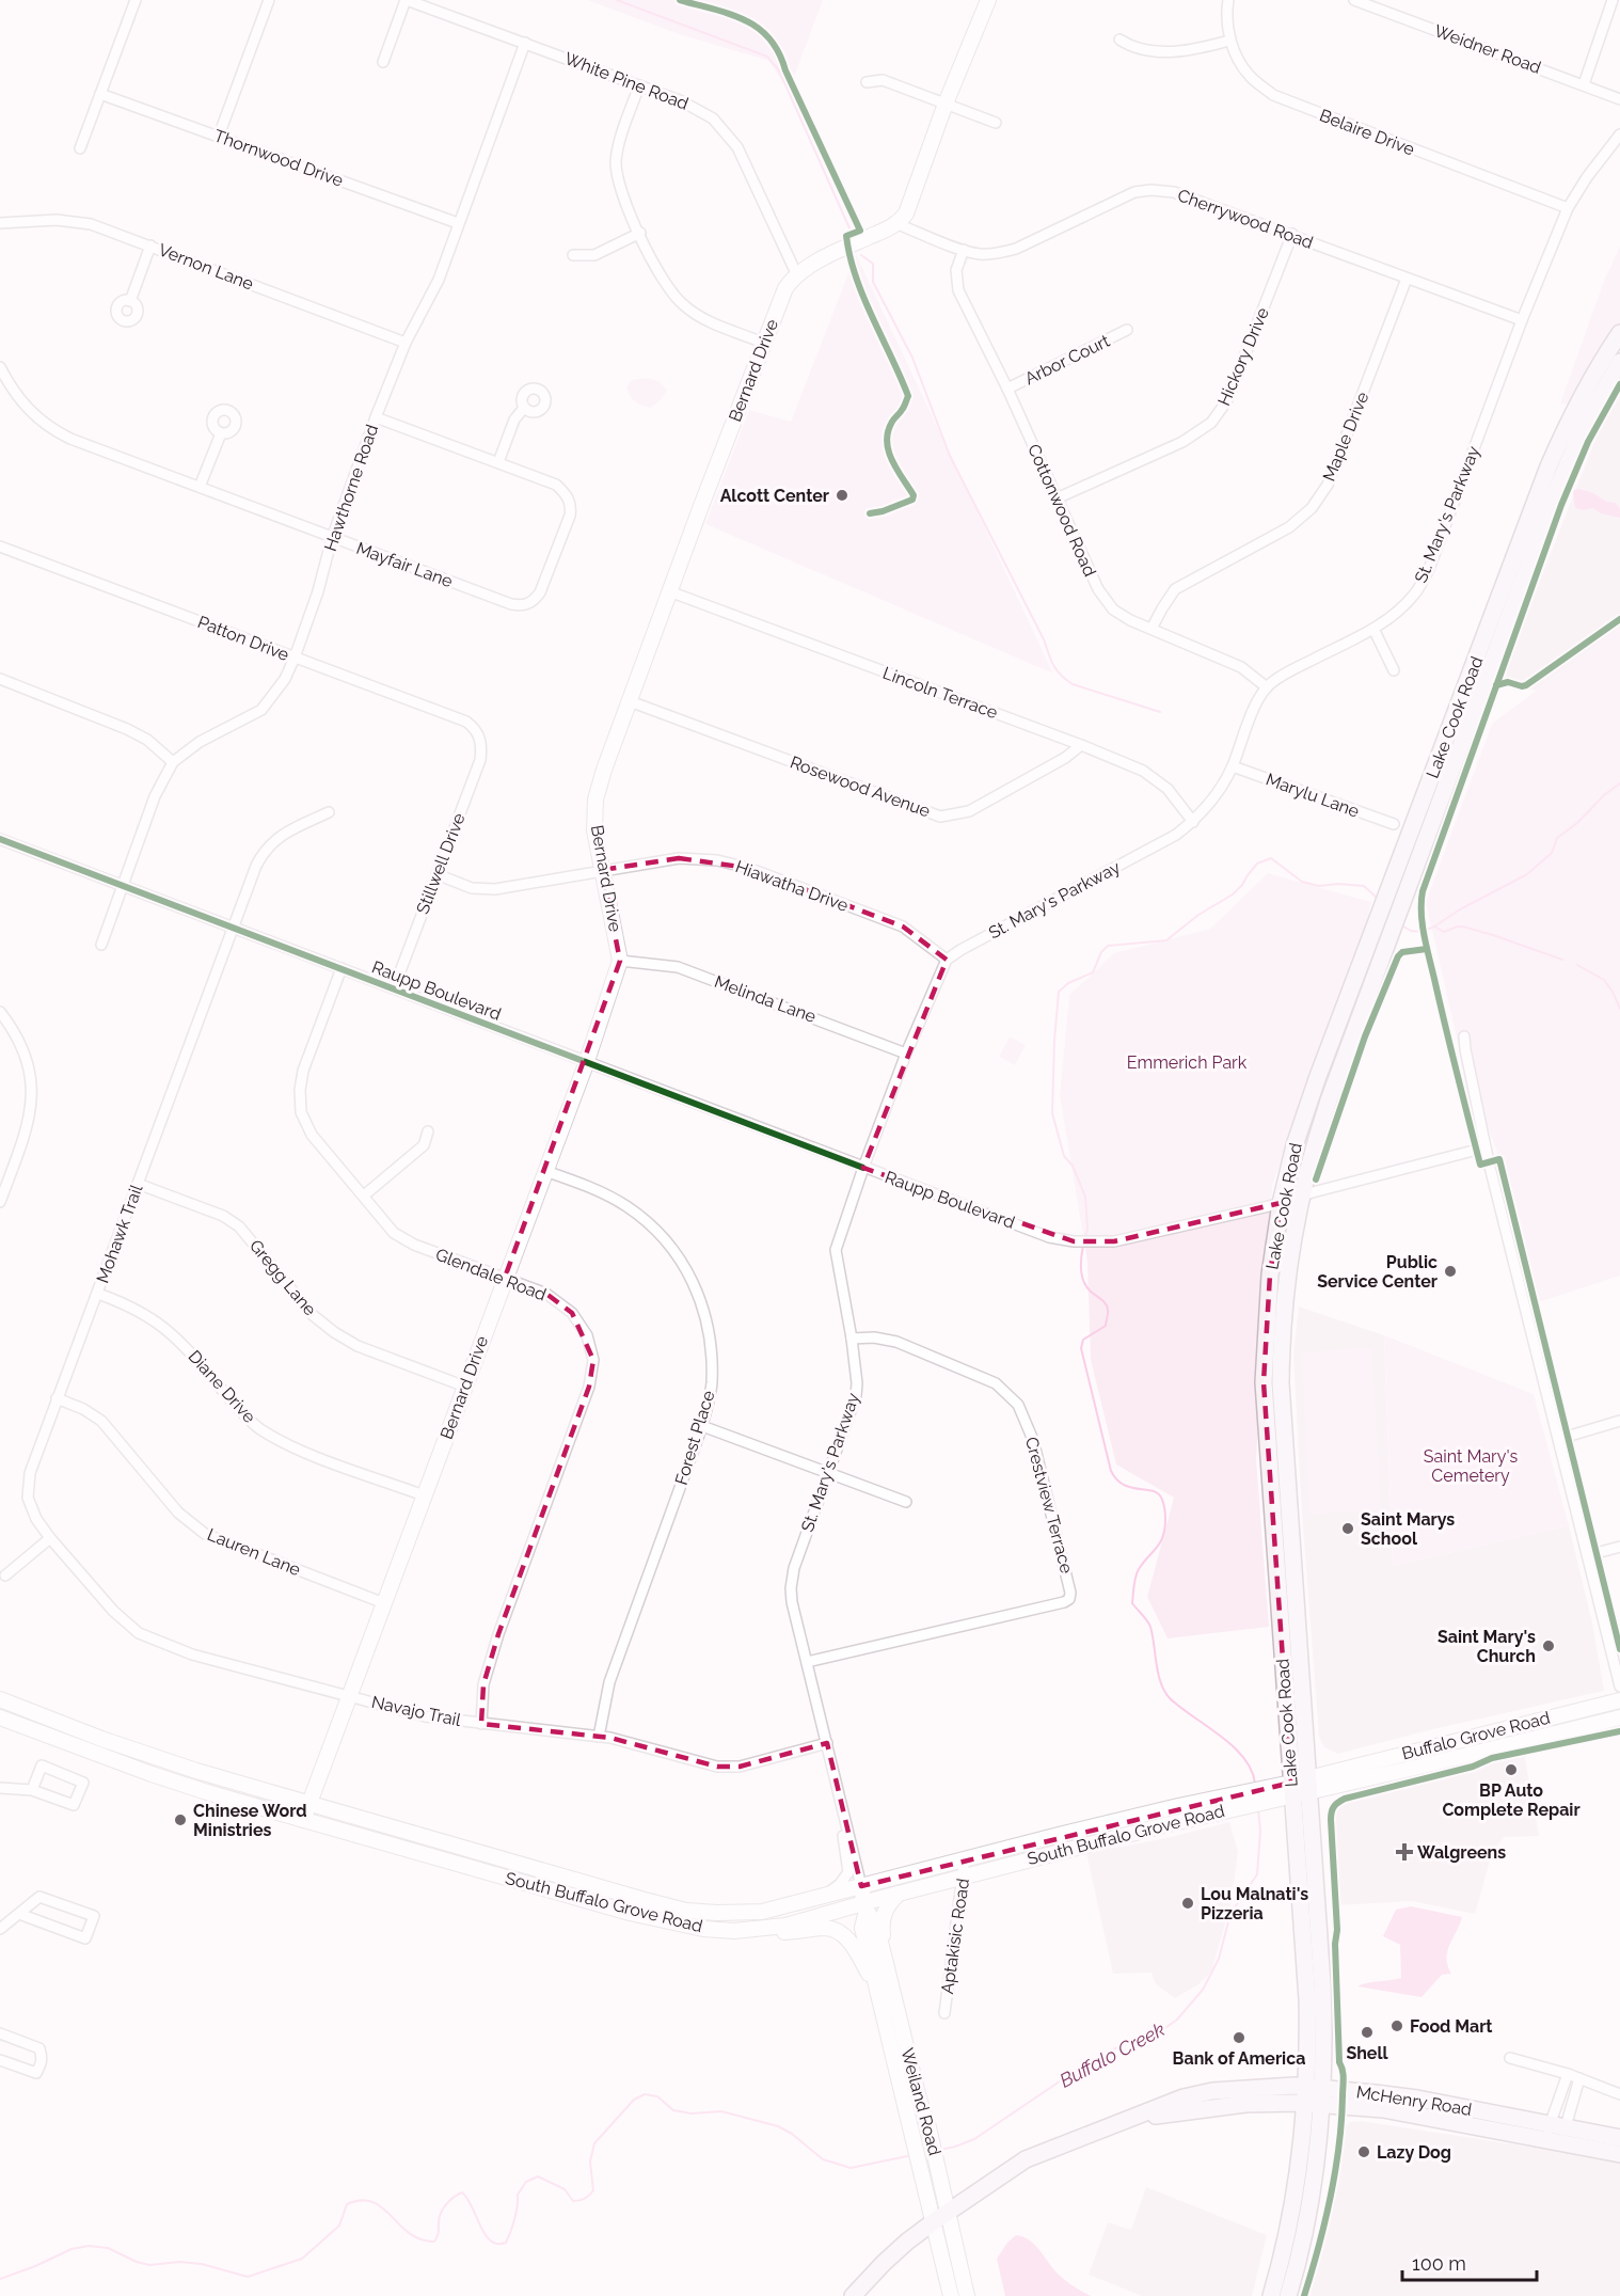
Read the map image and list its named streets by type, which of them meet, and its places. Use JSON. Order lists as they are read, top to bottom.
{
  "streets": {
    "main road": [
      "Bernard Drive",
      "Lake Cook Road",
      "Buffalo Grove Road",
      "South Buffalo Grove Road",
      "McHenry Road",
      "Weiland Road"
    ],
    "street": [
      "Weidner Road",
      "White Pine Road",
      "Belaire Drive",
      "Thornwood Drive",
      "Cherrywood Road",
      "Vernon Lane",
      "Hickory Drive",
      "Arbor Court",
      "Maple Drive",
      "Hawthorne Road",
      "Cottonwood Road",
      "St. Mary's Parkway",
      "Mayfair Lane",
      "Patton Drive",
      "Lincoln Terrace",
      "Rosewood Avenue",
      "Marylu Lane",
      "Stillwell Drive",
      "Hiawatha Drive",
      "Raupp Boulevard",
      "Melinda Lane",
      "Mohawk Trail",
      "Glendale Road",
      "Gregg Lane",
      "Diane Drive",
      "Forest Place",
      "Crestview Terrace",
      "Lauren Lane",
      "Navajo Trail",
      "Aptakisic Road"
    ]
  },
  "crossings": [
    ["White Pine Road", "Bernard Drive"],
    ["White Pine Road", "Hawthorne Road"],
    ["Belaire Drive", "St. Mary's Parkway"],
    ["Thornwood Drive", "Hawthorne Road"],
    ["Cherrywood Road", "Hickory Drive"],
    ["Cherrywood Road", "Maple Drive"],
    ["Cherrywood Road", "Cottonwood Road"],
    ["Cherrywood Road", "St. Mary's Parkway"],
    ["Vernon Lane", "Hawthorne Road"],
    ["Hickory Drive", "Cottonwood Road"],
    ["Arbor Court", "Cottonwood Road"],
    ["Bernard Drive", "Lincoln Terrace"],
    ["Bernard Drive", "Rosewood Avenue"],
    ["Bernard Drive", "Hiawatha Drive"],
    ["Bernard Drive", "Raupp Boulevard"],
    ["Bernard Drive", "Melinda Lane"],
    ["Bernard Drive", "Glendale Road"],
    ["Bernard Drive", "Gregg Lane"],
    ["Bernard Drive", "Diane Drive"],
    ["Bernard Drive", "Forest Place"],
    ["Bernard Drive", "Lauren Lane"],
    ["Bernard Drive", "Navajo Trail"],
    ["Bernard Drive", "South Buffalo Grove Road"],
    ["Maple Drive", "Cottonwood Road"],
    ["Hawthorne Road", "Mayfair Lane"],
    ["Hawthorne Road", "Patton Drive"],
    ["Hawthorne Road", "Raupp Boulevard"],
    ["Cottonwood Road", "St. Mary's Parkway"],
    ["St. Mary's Parkway", "Lincoln Terrace"],
    ["St. Mary's Parkway", "Marylu Lane"],
    ["St. Mary's Parkway", "Hiawatha Drive"],
    ["St. Mary's Parkway", "Raupp Boulevard"],
    ["St. Mary's Parkway", "Melinda Lane"],
    ["St. Mary's Parkway", "Crestview Terrace"],
    ["St. Mary's Parkway", "Navajo Trail"],
    ["St. Mary's Parkway", "South Buffalo Grove Road"],
    ["Patton Drive", "Stillwell Drive"],
    ["Lincoln Terrace", "Rosewood Avenue"],
    ["Lake Cook Road", "Raupp Boulevard"],
    ["Lake Cook Road", "South Buffalo Grove Road"],
    ["Lake Cook Road", "McHenry Road"],
    ["Stillwell Drive", "Hiawatha Drive"],
    ["Stillwell Drive", "Raupp Boulevard"],
    ["Raupp Boulevard", "Mohawk Trail"],
    ["Raupp Boulevard", "Glendale Road"],
    ["Mohawk Trail", "Gregg Lane"],
    ["Mohawk Trail", "Diane Drive"],
    ["Mohawk Trail", "Lauren Lane"],
    ["Mohawk Trail", "Navajo Trail"],
    ["Glendale Road", "Navajo Trail"],
    ["Forest Place", "Navajo Trail"],
    ["Buffalo Grove Road", "South Buffalo Grove Road"],
    ["South Buffalo Grove Road", "Aptakisic Road"],
    ["South Buffalo Grove Road", "Weiland Road"],
    ["McHenry Road", "Weiland Road"]
  ],
  "water": ["Buffalo Creek"],
  "parks": ["Emmerich Park", "Saint Mary's Cemetery"],
  "places": {
    "other": [
      "Alcott Center",
      "Public Service Center",
      "Saint Marys School",
      "Saint Mary's Church",
      "BP Auto Complete Repair",
      "Chinese Word Ministries",
      "Lou Malnati's Pizzeria",
      "Food Mart",
      "Shell",
      "Bank of America",
      "Lazy Dog"
    ],
    "health": ["Walgreens"]
  },
  "scale_bar": "100 m"
}
